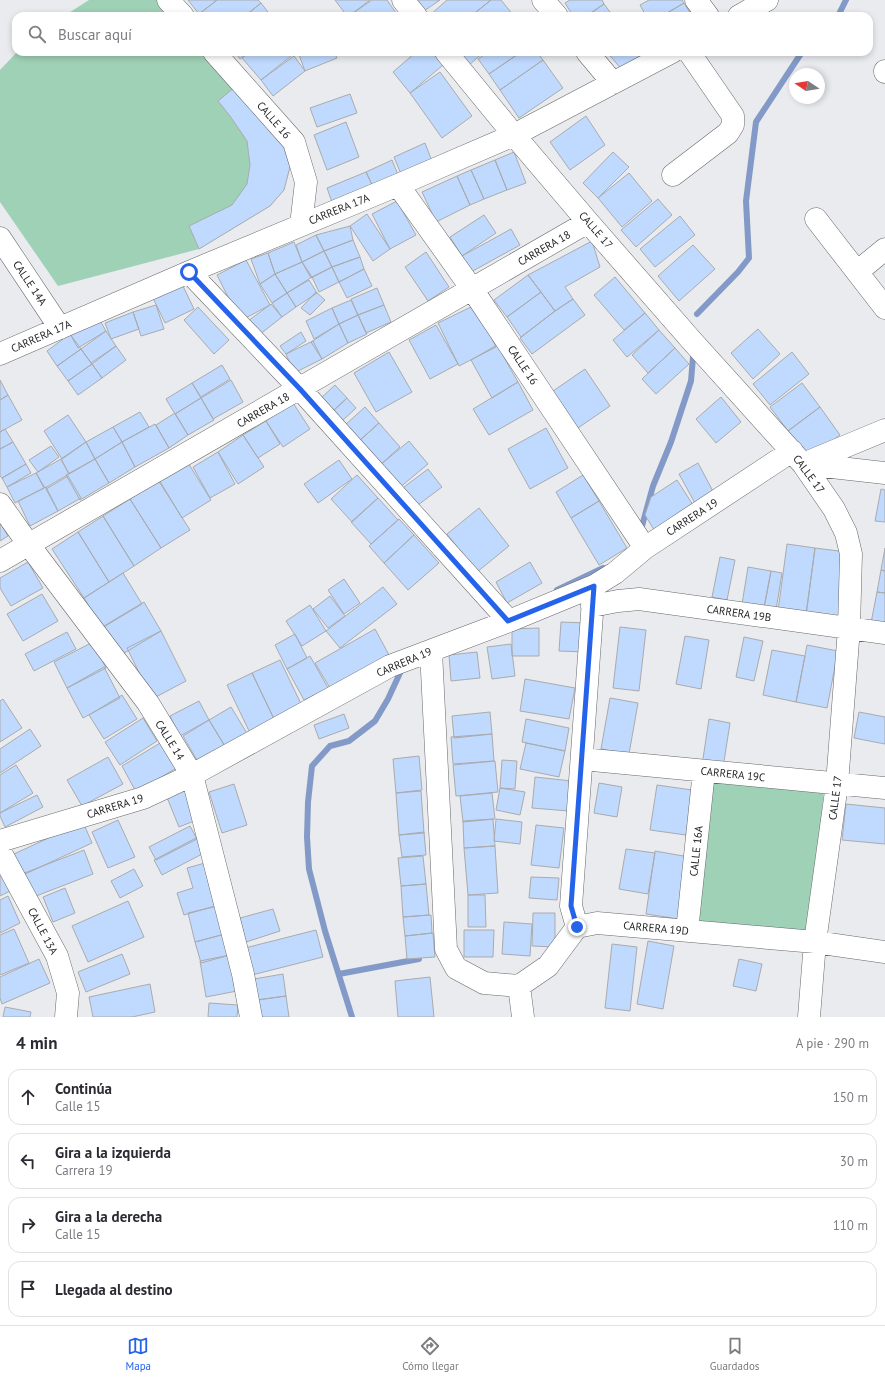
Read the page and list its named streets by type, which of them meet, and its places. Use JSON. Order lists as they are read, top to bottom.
{
  "streets": {
    "street": [
      "CALLE 16",
      "CARRERA 17A",
      "CALLE 17",
      "CARRERA 18",
      "CALLE 14A",
      "CARRERA 19",
      "CARRERA 19B",
      "CALLE 14",
      "CARRERA 19C",
      "CALLE 16A",
      "CARRERA 19D",
      "CALLE 13A"
    ]
  },
  "crossings": [
    ["CALLE 16", "CARRERA 17A"],
    ["CALLE 16", "CARRERA 18"],
    ["CALLE 16", "CARRERA 19"],
    ["CARRERA 17A", "CALLE 17"],
    ["CARRERA 17A", "CALLE 14A"],
    ["CALLE 17", "CARRERA 18"],
    ["CALLE 17", "CARRERA 19"],
    ["CALLE 17", "CARRERA 19B"],
    ["CALLE 17", "CARRERA 19C"],
    ["CALLE 17", "CARRERA 19D"],
    ["CARRERA 18", "CALLE 14"],
    ["CARRERA 19", "CARRERA 19B"],
    ["CARRERA 19", "CALLE 14"],
    ["CARRERA 19C", "CALLE 16A"],
    ["CALLE 16A", "CARRERA 19D"]
  ],
  "north": "left",
  "page": {
    "search": "Buscar aquí",
    "heading": ["4 min", "A pie · 290 m"],
    "list": [
      ["Continúa", "Calle 15", "150 m"],
      ["Gira a la izquierda", "Carrera 19", "30 m"],
      ["Gira a la derecha", "Calle 15", "110 m"],
      "Llegada al destino"
    ],
    "nav": ["Mapa", "Cómo llegar", "Guardados"]
  }
}
